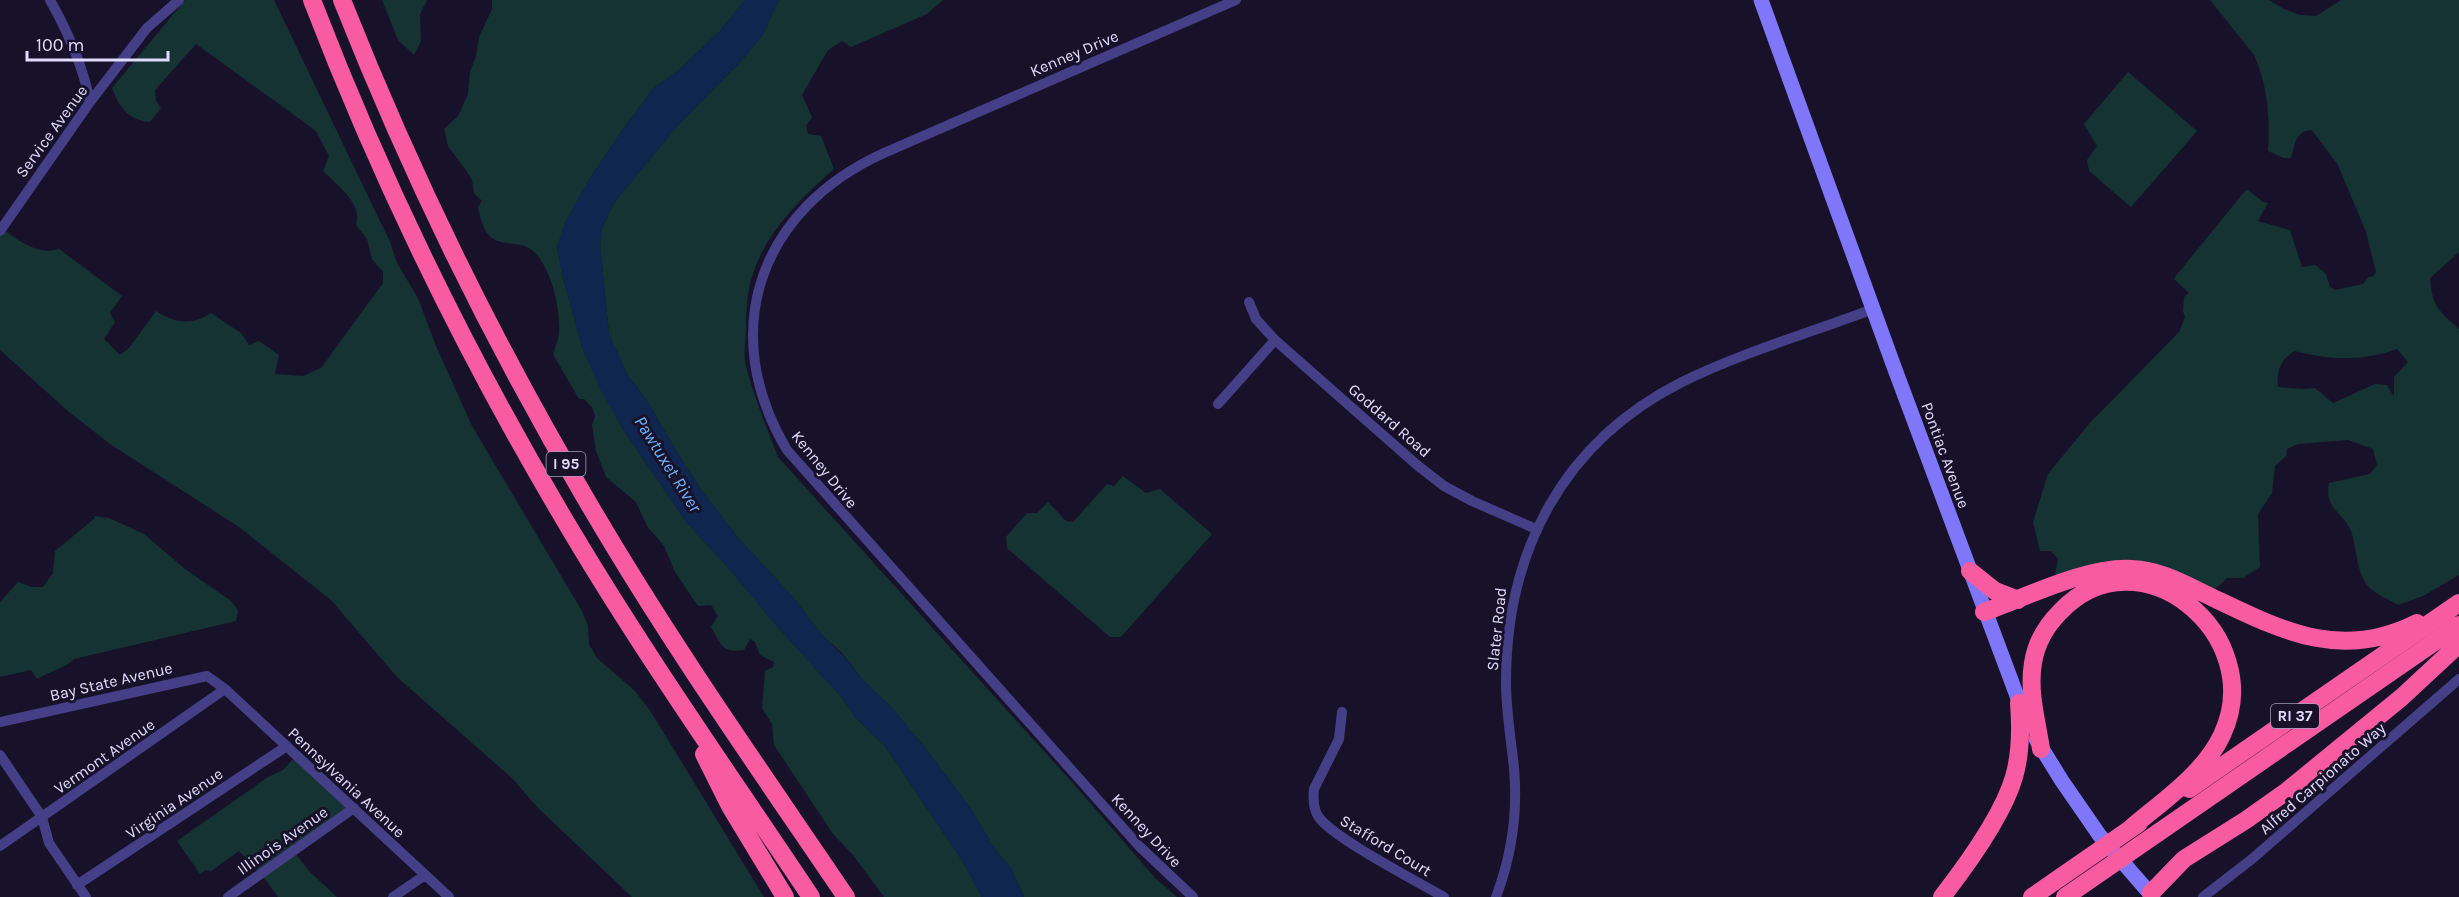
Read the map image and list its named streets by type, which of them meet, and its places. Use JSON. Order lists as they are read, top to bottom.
{
  "streets": {
    "highway": ["I 95", "RI 37"],
    "main road": ["Pontiac Avenue"],
    "street": [
      "Kenney Drive",
      "Service Avenue",
      "Goddard Road",
      "Slater Road",
      "Bay State Avenue",
      "Vermont Avenue",
      "Alfred Carpionato Way",
      "Pennsylvania Avenue",
      "Virginia Avenue",
      "Illinois Avenue",
      "Stafford Court"
    ]
  },
  "crossings": [
    ["Goddard Road", "Slater Road"],
    ["Pontiac Avenue", "Slater Road"],
    ["Bay State Avenue", "Vermont Avenue"],
    ["Bay State Avenue", "Pennsylvania Avenue"],
    ["Vermont Avenue", "Pennsylvania Avenue"],
    ["Pennsylvania Avenue", "Virginia Avenue"],
    ["Pennsylvania Avenue", "Illinois Avenue"]
  ],
  "water": ["Pawtuxet River"],
  "scale_bar": "100 m"
}
